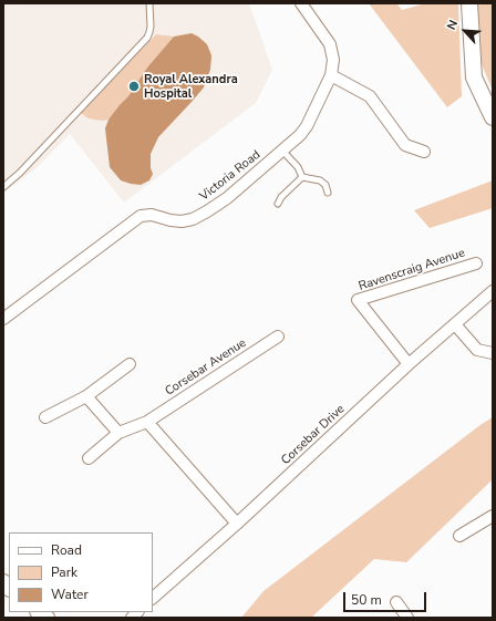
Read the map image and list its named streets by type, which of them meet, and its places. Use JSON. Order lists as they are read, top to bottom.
{
  "streets": {
    "street": [
      "Victoria Road",
      "Ravenscraig Avenue",
      "Corsebar Avenue",
      "Corsebar Drive"
    ]
  },
  "crossings": [
    ["Ravenscraig Avenue", "Corsebar Drive"]
  ],
  "places": ["Royal Alexandra Hospital"],
  "legend": ["Road", "Park", "Water"],
  "scale_bar": "50 m",
  "north": "top left"
}
